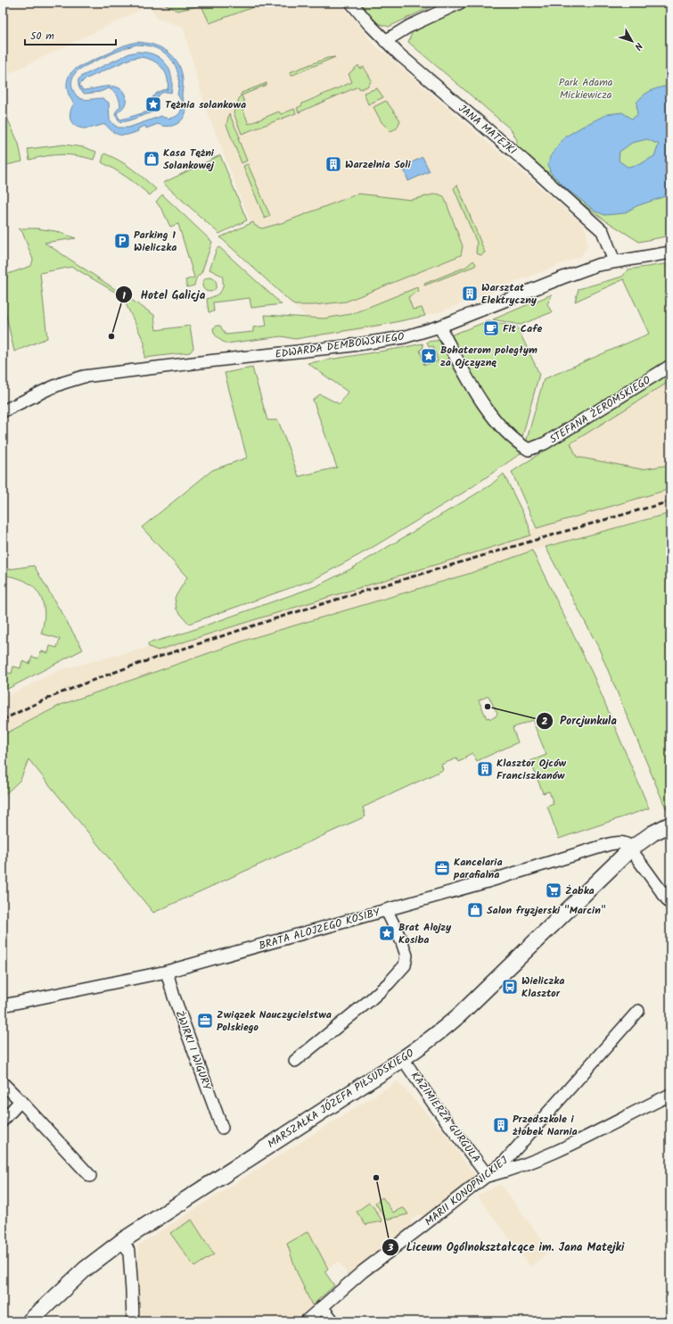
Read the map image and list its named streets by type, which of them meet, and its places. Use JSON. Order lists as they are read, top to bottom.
{
  "streets": {
    "main road": ["MARSZAŁKA JÓZEFA PIŁSUDSKIEGO"],
    "street": [
      "JANA MATEJKI",
      "EDWARDA DEMBOWSKIEGO",
      "STEFANA ŻEROMSKIEGO",
      "BRATA ALOJZEGO KOSIBY",
      "ŻWIRKI I WIGURY",
      "KAZIMIERZA GURGULA",
      "MARII KONOPNICKIEJ"
    ]
  },
  "crossings": [
    ["JANA MATEJKI", "EDWARDA DEMBOWSKIEGO"],
    ["EDWARDA DEMBOWSKIEGO", "STEFANA ŻEROMSKIEGO"],
    ["BRATA ALOJZEGO KOSIBY", "ŻWIRKI I WIGURY"],
    ["BRATA ALOJZEGO KOSIBY", "MARSZAŁKA JÓZEFA PIŁSUDSKIEGO"],
    ["MARSZAŁKA JÓZEFA PIŁSUDSKIEGO", "KAZIMIERZA GURGULA"],
    ["KAZIMIERZA GURGULA", "MARII KONOPNICKIEJ"]
  ],
  "parks": ["Park Adama Mickiewicza"],
  "places": {
    "place": ["Tężnia solankowa", "Bohaterom poległym za Ojczyznę", "Brat Alojzy Kosiba"],
    "shop": ["Kasa Tężni Solankowej", "Salon fryzjerski \"Marcin\""],
    "building": [
      "Warzelnia Soli",
      "Warsztat Elektryczny",
      "Klasztor Ojców Franciszkanów",
      "Przedszkole i żłobek Narnia"
    ],
    "parking": ["Parking 1 Wieliczka"],
    "cafe": ["Fit Cafe"],
    "other": ["Hotel Galicja", "Porcjunkula", "Liceum Ogólnokształcące im. Jana Matejki"],
    "office": ["Kancelaria parafialna", "Związek Nauczycielstwa Polskiego"],
    "supermarket": ["Żabka"],
    "bus stop": ["Wieliczka Klasztor"]
  },
  "scale_bar": "50 m",
  "north": "bottom right"
}
